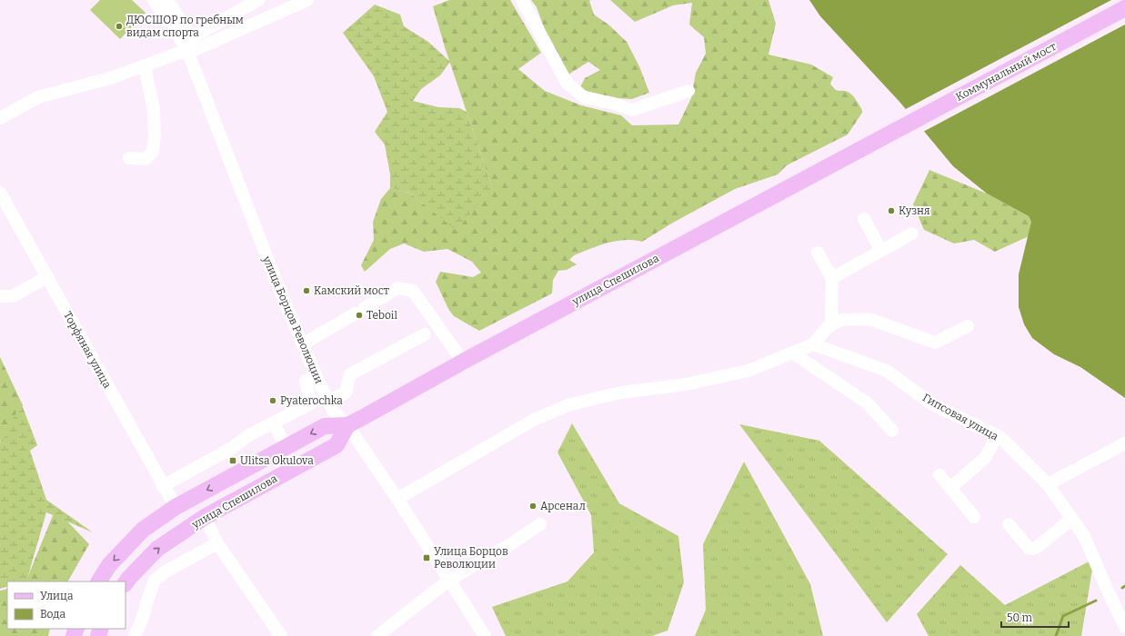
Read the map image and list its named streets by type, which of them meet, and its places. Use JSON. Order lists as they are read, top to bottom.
{
  "streets": {
    "main road": ["Коммунальный мост", "улица Спешилова"],
    "street": ["улица Борцов Революции", "Торфяная улица", "Гипсовая улица"]
  },
  "crossings": [
    ["Коммунальный мост", "улица Спешилова"],
    ["улица Спешилова", "улица Борцов Революции"],
    ["улица Спешилова", "Торфяная улица"]
  ],
  "places": {
    "other": [
      "ДЮСШОР по гребным видам спорта",
      "Кузня",
      "Камский мост",
      "Teboil",
      "Pyaterochka",
      "Арсенал"
    ],
    "transit": ["Ulitsa Okulova", "Улица Борцов Революции"]
  },
  "legend": ["Улица", "Вода"],
  "scale_bar": "50 m"
}
